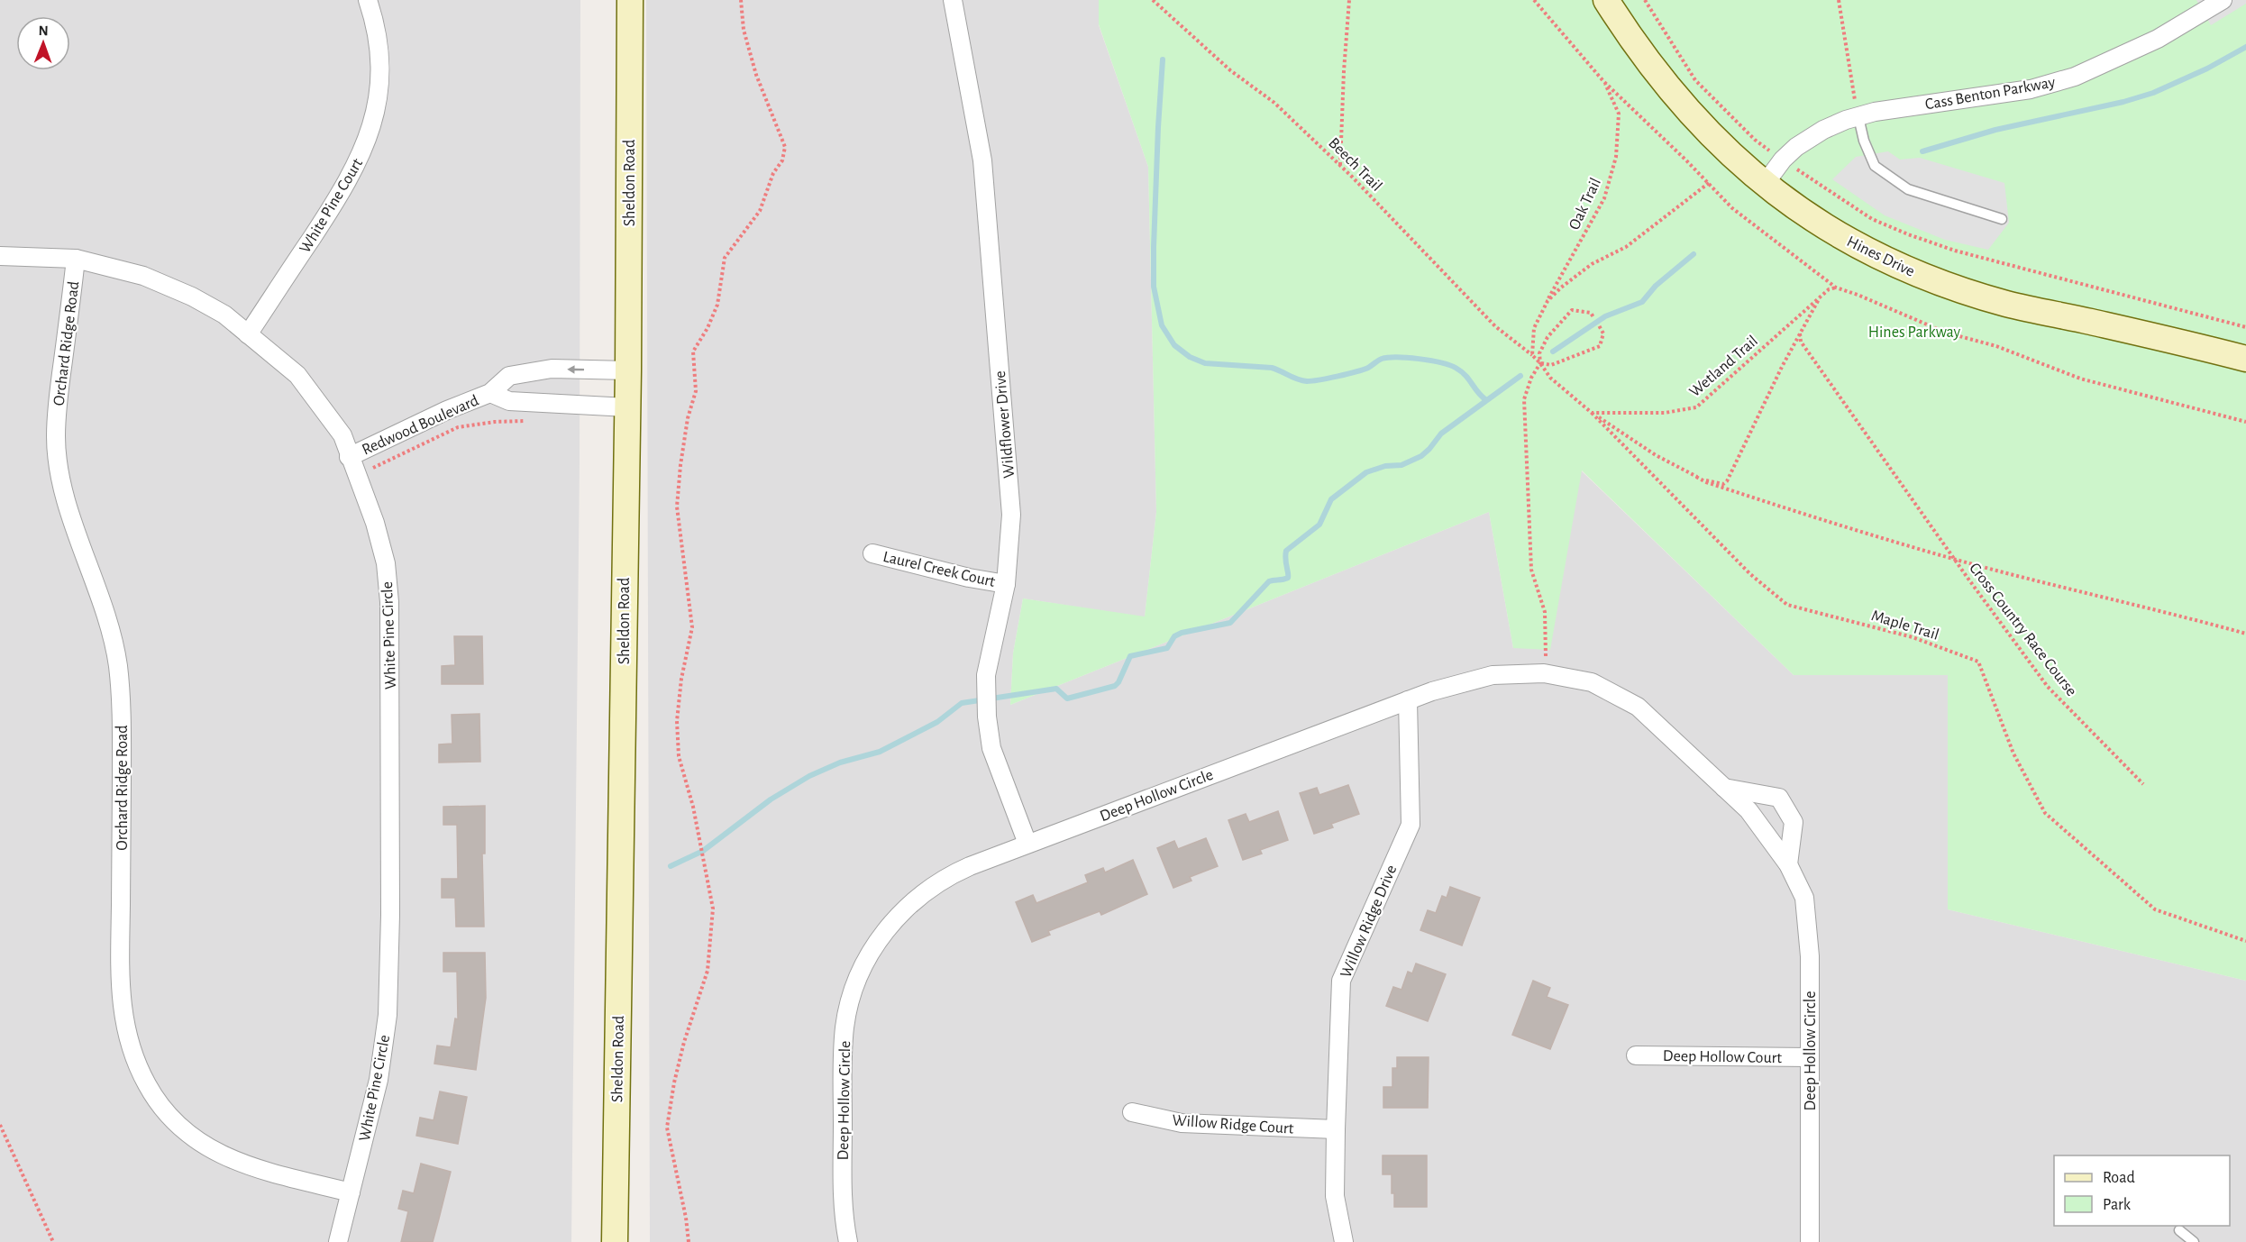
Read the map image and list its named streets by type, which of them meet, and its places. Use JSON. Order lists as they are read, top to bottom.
{
  "streets": {
    "main road": ["Sheldon Road", "Hines Drive"],
    "street": [
      "Cass Benton Parkway",
      "White Pine Court",
      "Orchard Ridge Road",
      "Redwood Boulevard",
      "Wildflower Drive",
      "Laurel Creek Court",
      "White Pine Circle",
      "Deep Hollow Circle",
      "Willow Ridge Drive",
      "Deep Hollow Court",
      "Willow Ridge Court"
    ],
    "path": [
      "Beech Trail",
      "Oak Trail",
      "Wetland Trail",
      "Maple Trail",
      "Cross Country Race Course"
    ]
  },
  "crossings": [
    ["Cass Benton Parkway", "Hines Drive"],
    ["Sheldon Road", "Redwood Boulevard"],
    ["White Pine Court", "White Pine Circle"],
    ["Orchard Ridge Road", "White Pine Circle"],
    ["Wetland Trail", "Maple Trail"],
    ["Wetland Trail", "Cross Country Race Course"],
    ["Redwood Boulevard", "White Pine Circle"],
    ["Wildflower Drive", "Laurel Creek Court"],
    ["Wildflower Drive", "Deep Hollow Circle"],
    ["Maple Trail", "Cross Country Race Course"],
    ["Deep Hollow Circle", "Willow Ridge Drive"],
    ["Deep Hollow Circle", "Deep Hollow Court"],
    ["Willow Ridge Drive", "Willow Ridge Court"]
  ],
  "parks": ["Hines Parkway"],
  "legend": ["Road", "Park"],
  "north": "top"
}
